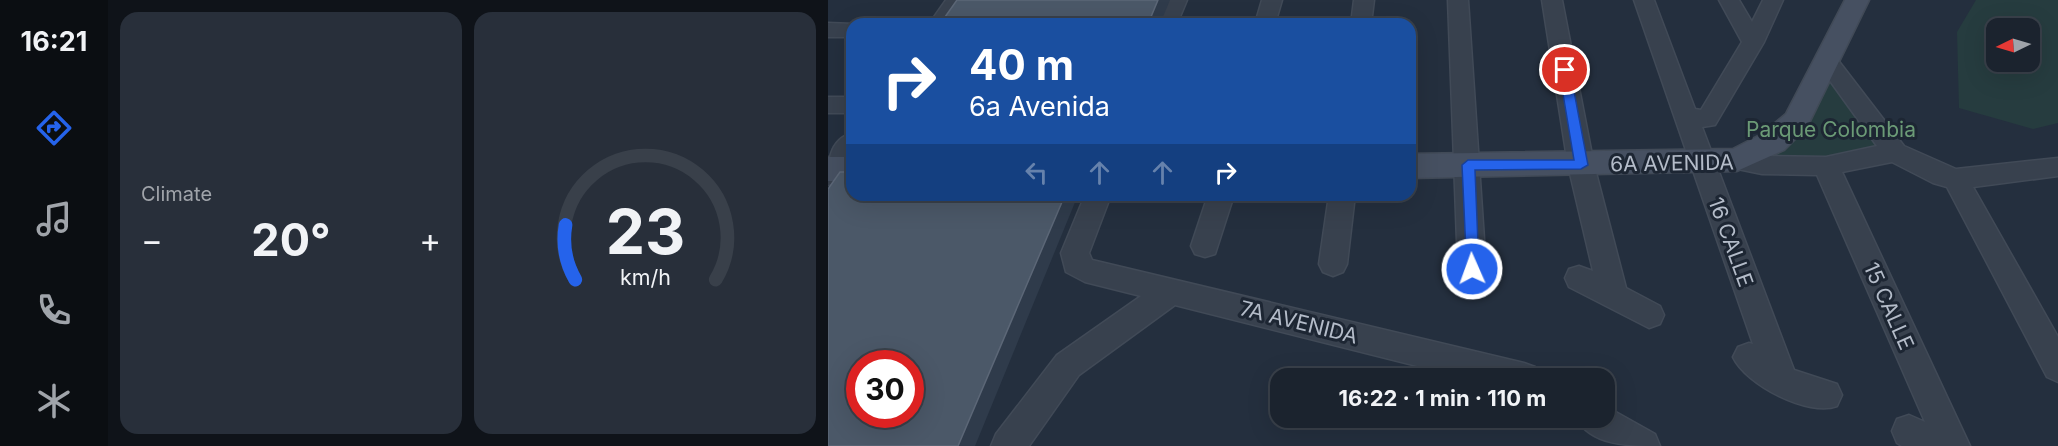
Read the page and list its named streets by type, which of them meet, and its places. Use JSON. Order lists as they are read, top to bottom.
{
  "streets": {
    "main road": ["6A AVENIDA"],
    "street": ["16 CALLE", "15 CALLE", "7A AVENIDA"]
  },
  "crossings": [
    ["6A AVENIDA", "16 CALLE"],
    ["6A AVENIDA", "15 CALLE"]
  ],
  "parks": ["Parque Colombia"],
  "north": "left",
  "page": {
    "tabs": "16:21",
    "tile": "Climate",
    "turn": ["40 m", "6a Avenida"],
    "heat": ["−", "20°", "+"],
    "limit": "30",
    "trip": "16:22 · 1 min · 110 m",
    "gauge": ["23", "km/h"]
  }
}
